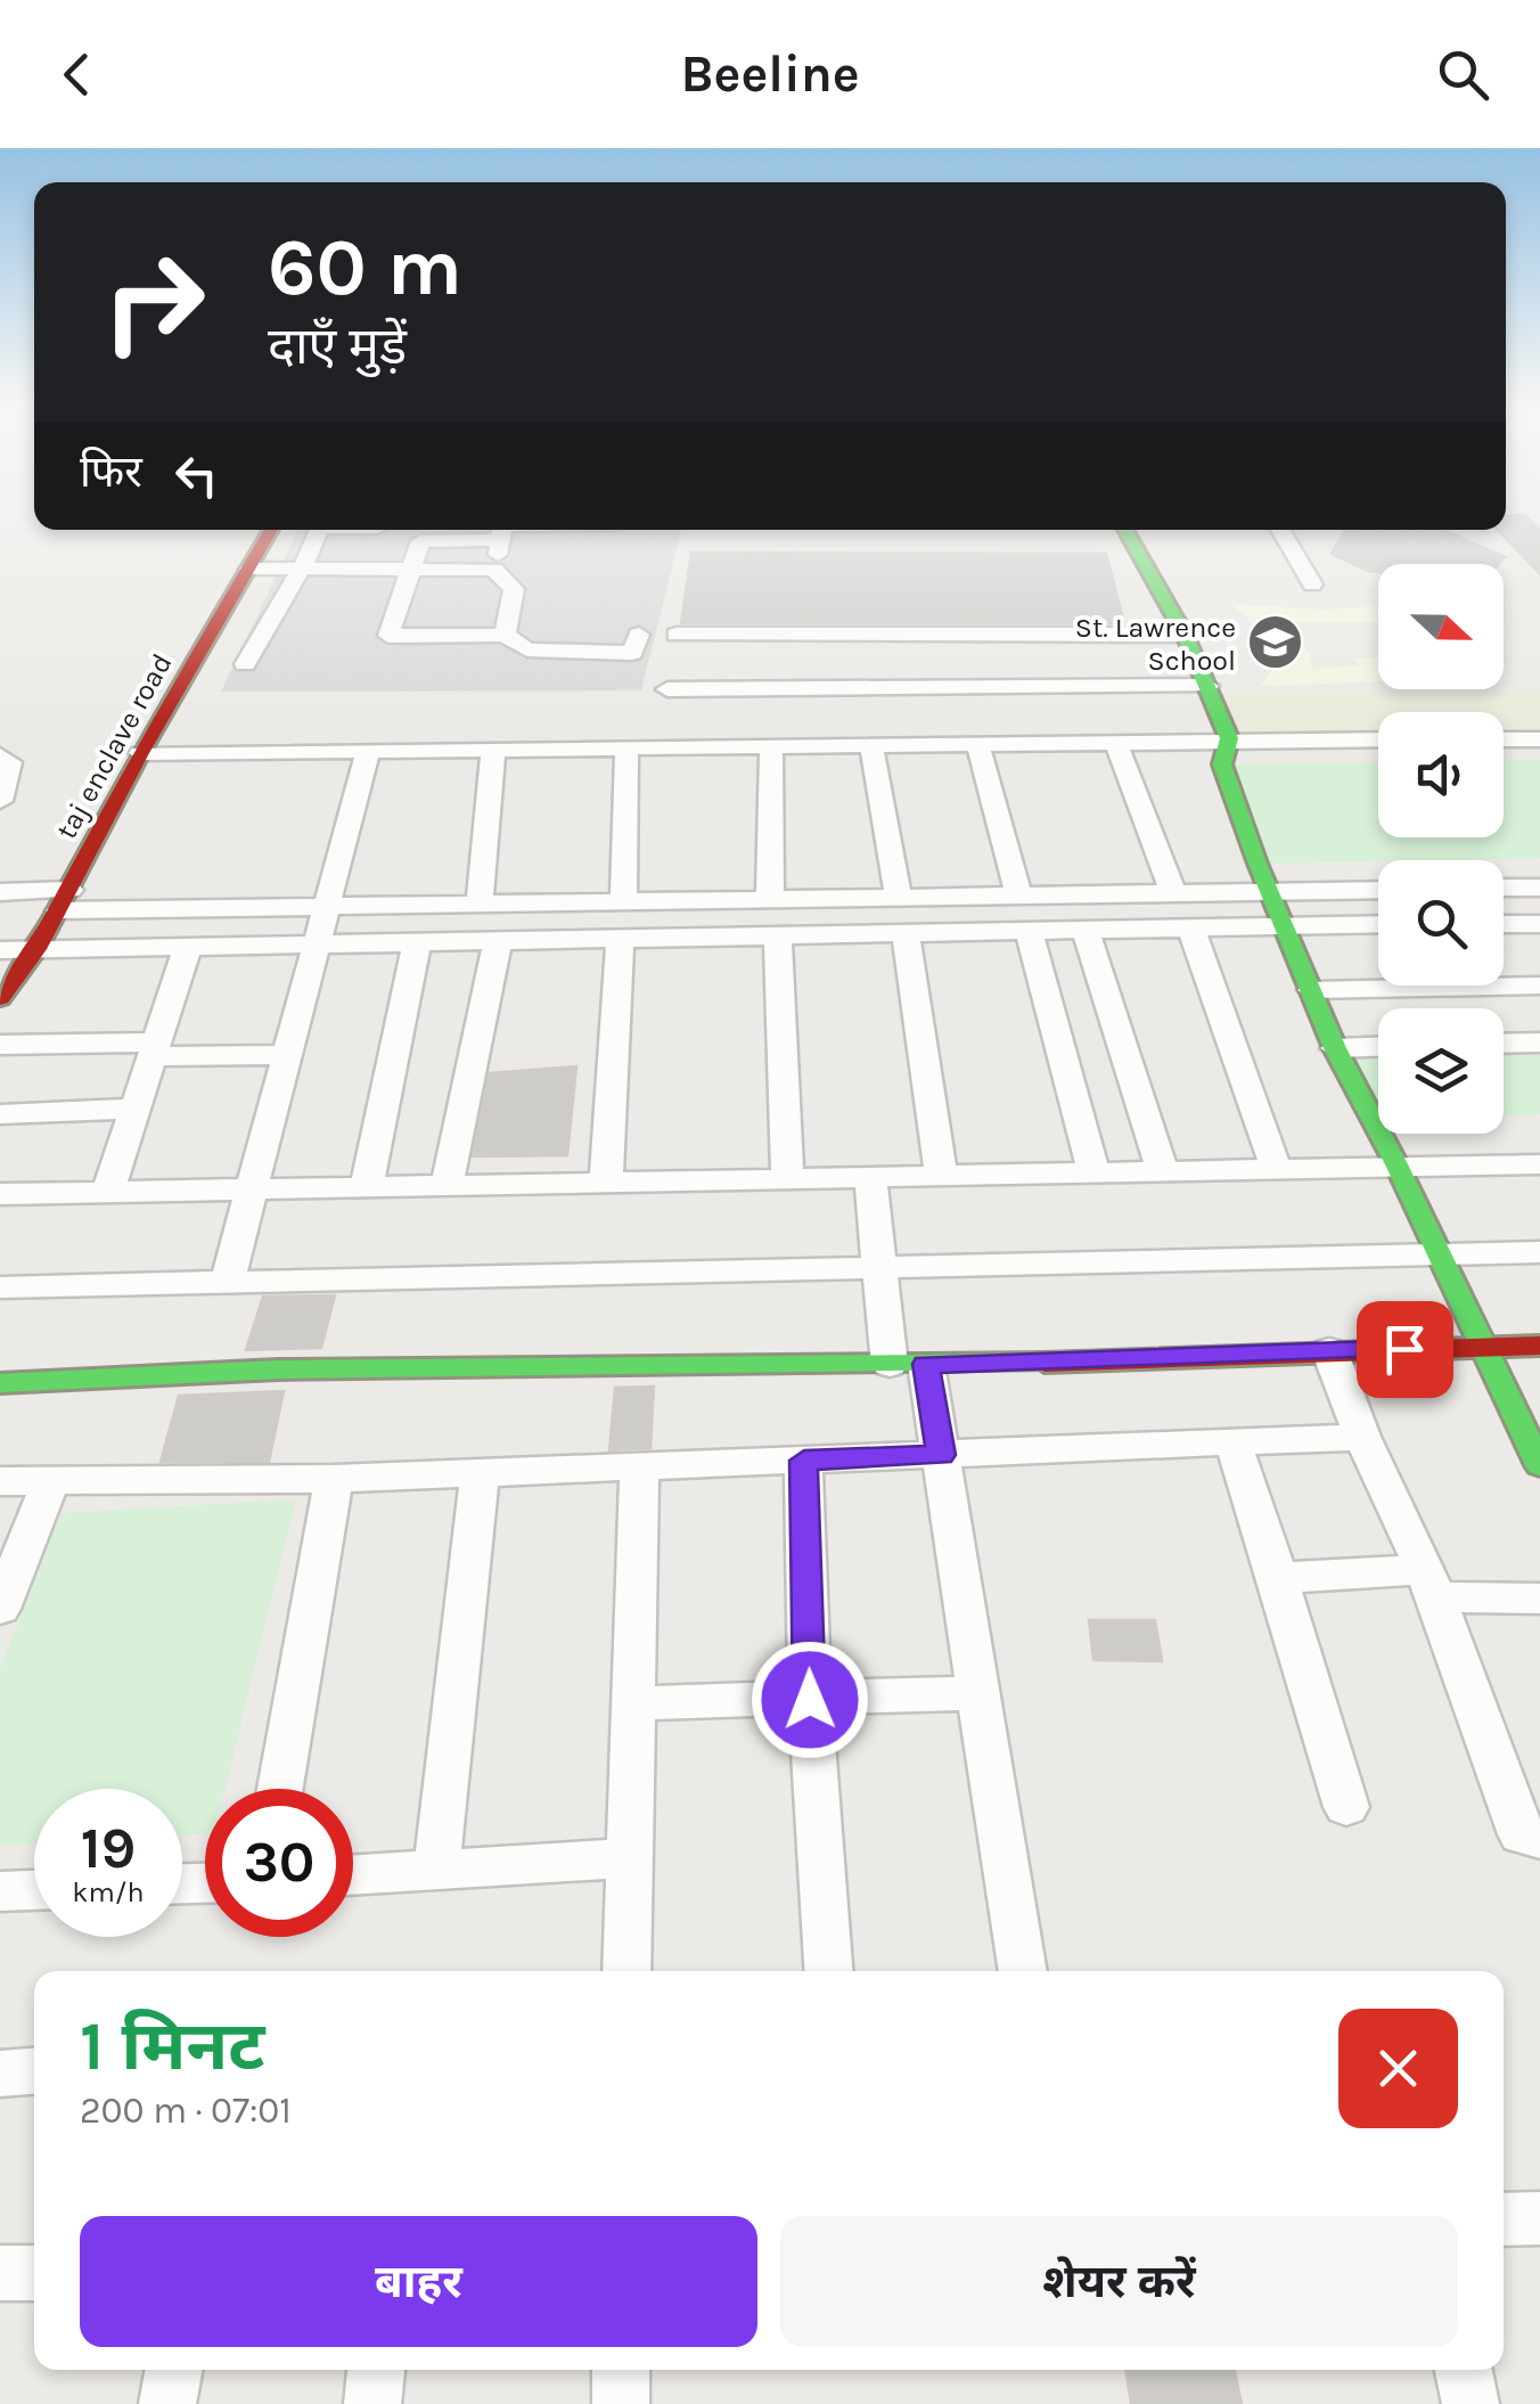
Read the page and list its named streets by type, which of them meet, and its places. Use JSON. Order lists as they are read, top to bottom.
{
  "streets": {
    "street": ["taj enclave road"]
  },
  "places": {
    "school or university": ["St. Lawrence School"]
  },
  "north": "right",
  "page": {
    "header": "Beeline",
    "turn": ["60 m", "दाएँ मुड़ें"],
    "then": "फिर",
    "speed": "19 km/h",
    "limit": "30",
    "heading": ["1 मिनट", "200 m · 07:01"],
    "buttons": ["बाहर", "शेयर करें"]
  }
}
